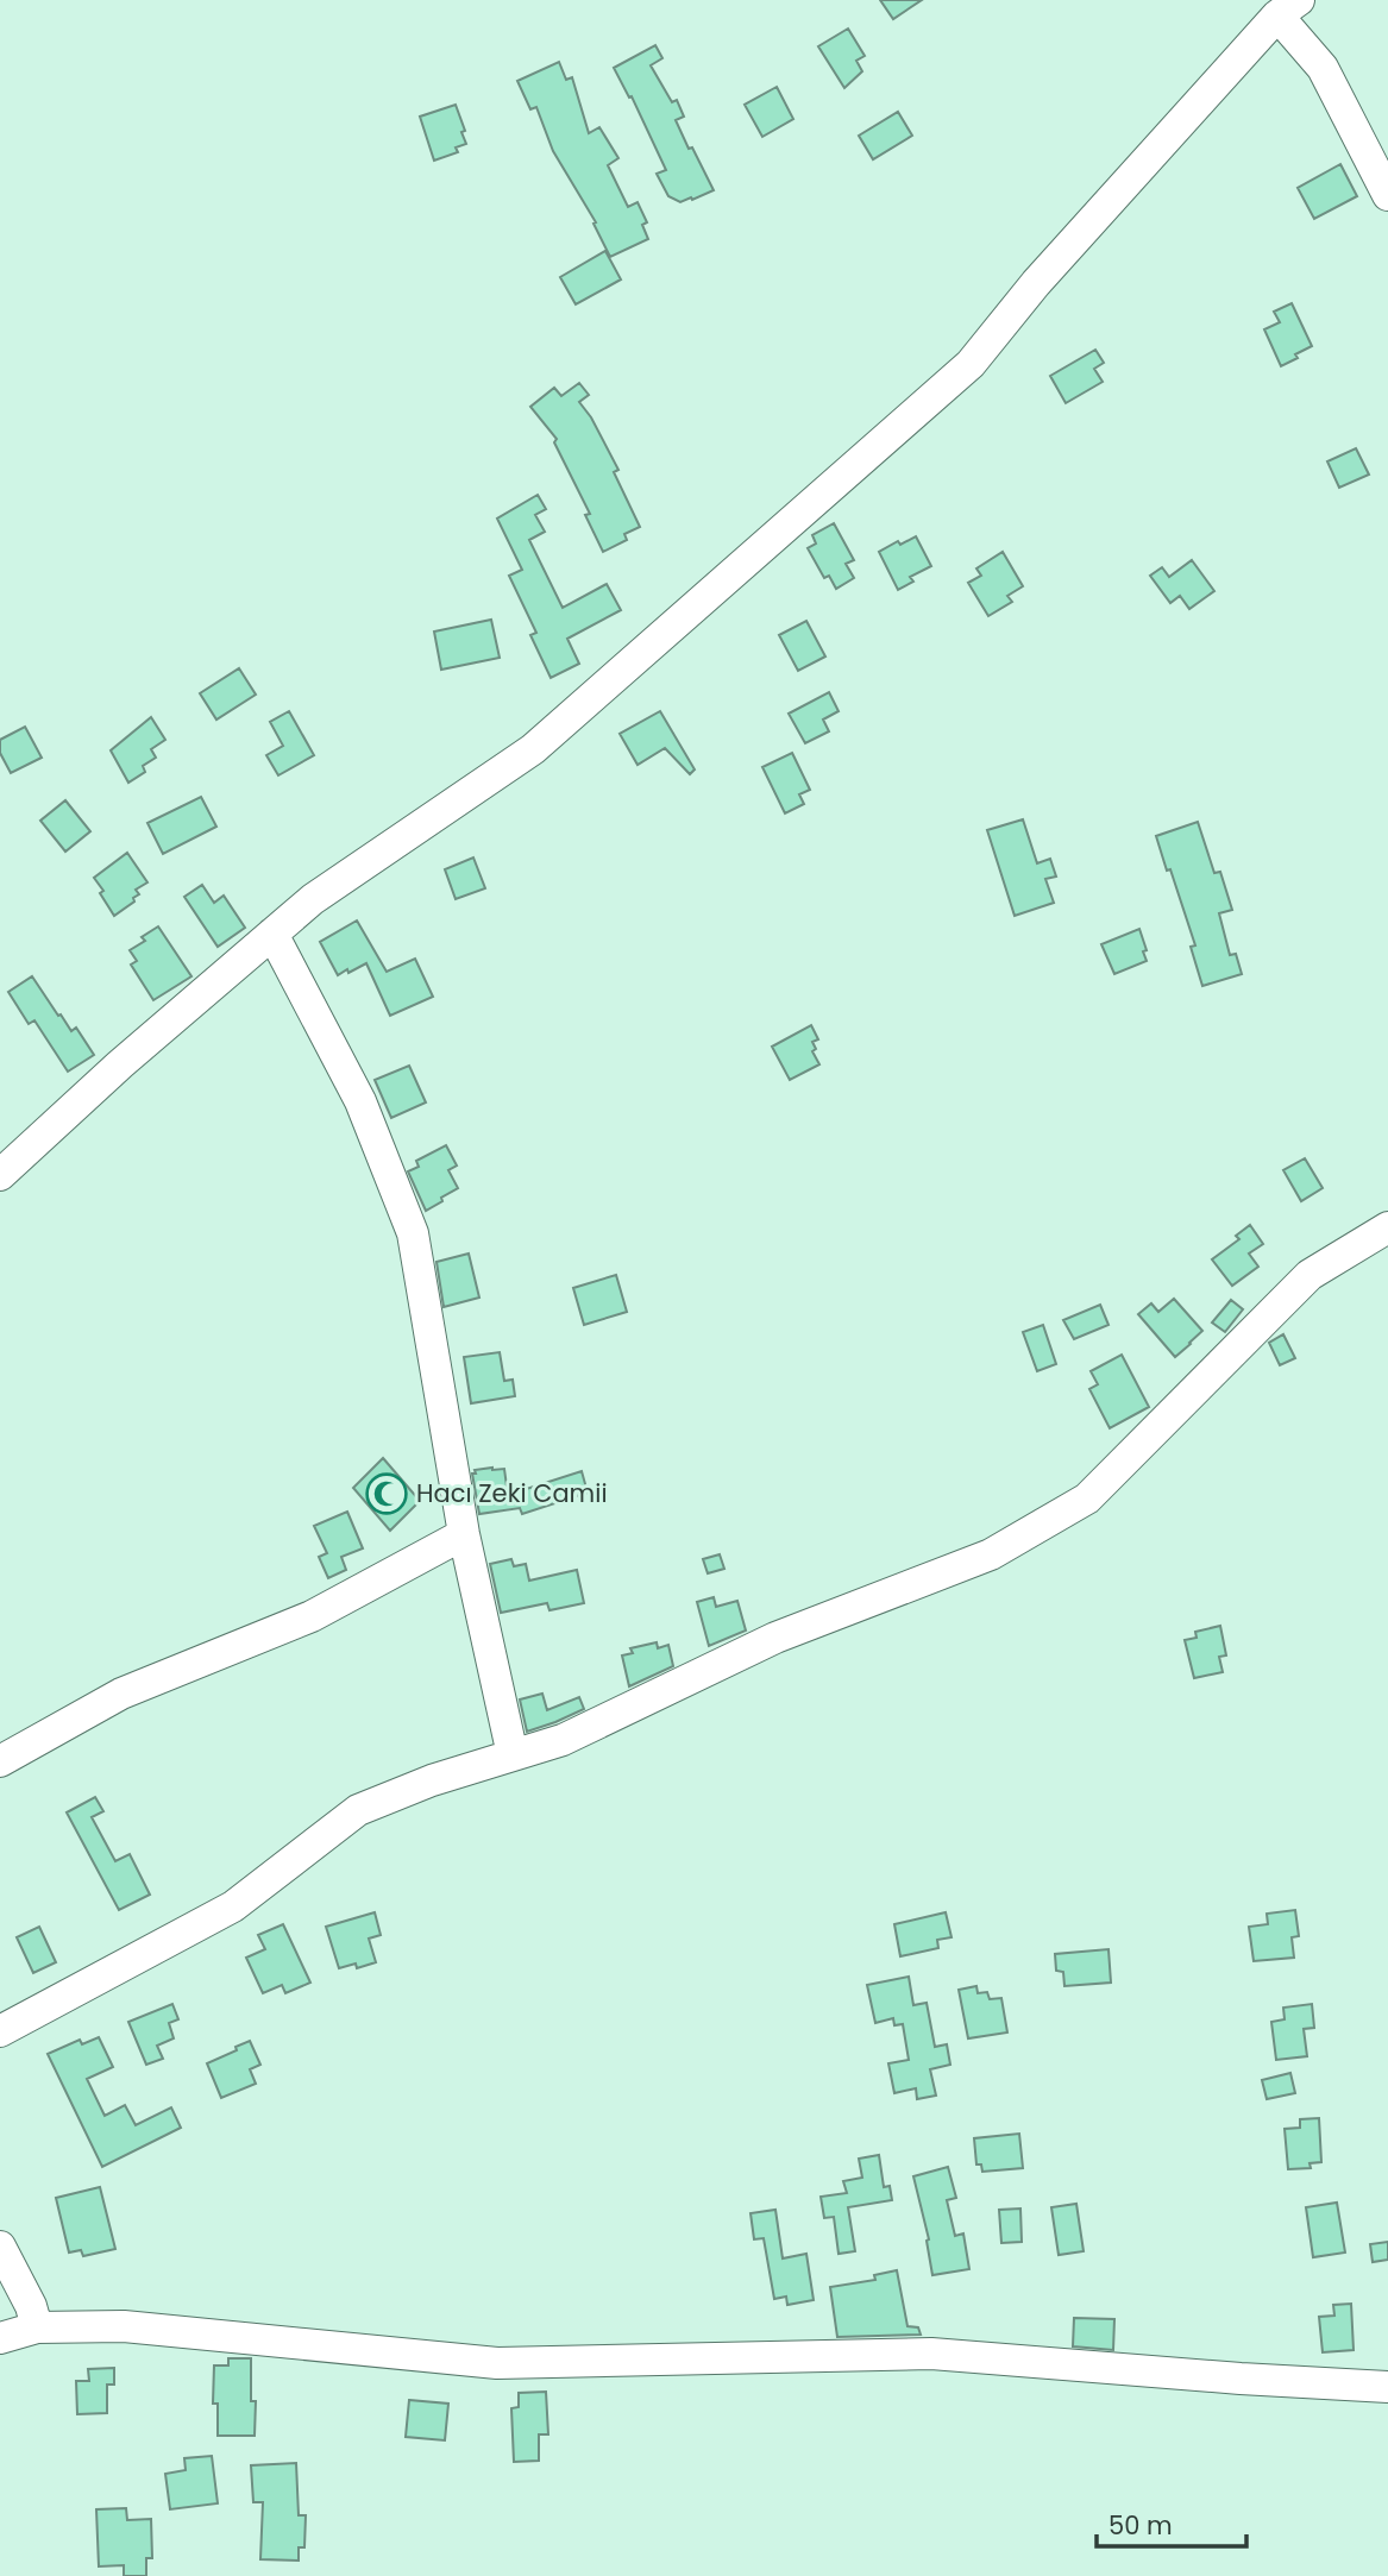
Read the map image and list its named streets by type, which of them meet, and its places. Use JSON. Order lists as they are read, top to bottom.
{
  "places": {
    "mosque": ["Hacı Zeki Camii"]
  },
  "scale_bar": "50 m"
}
